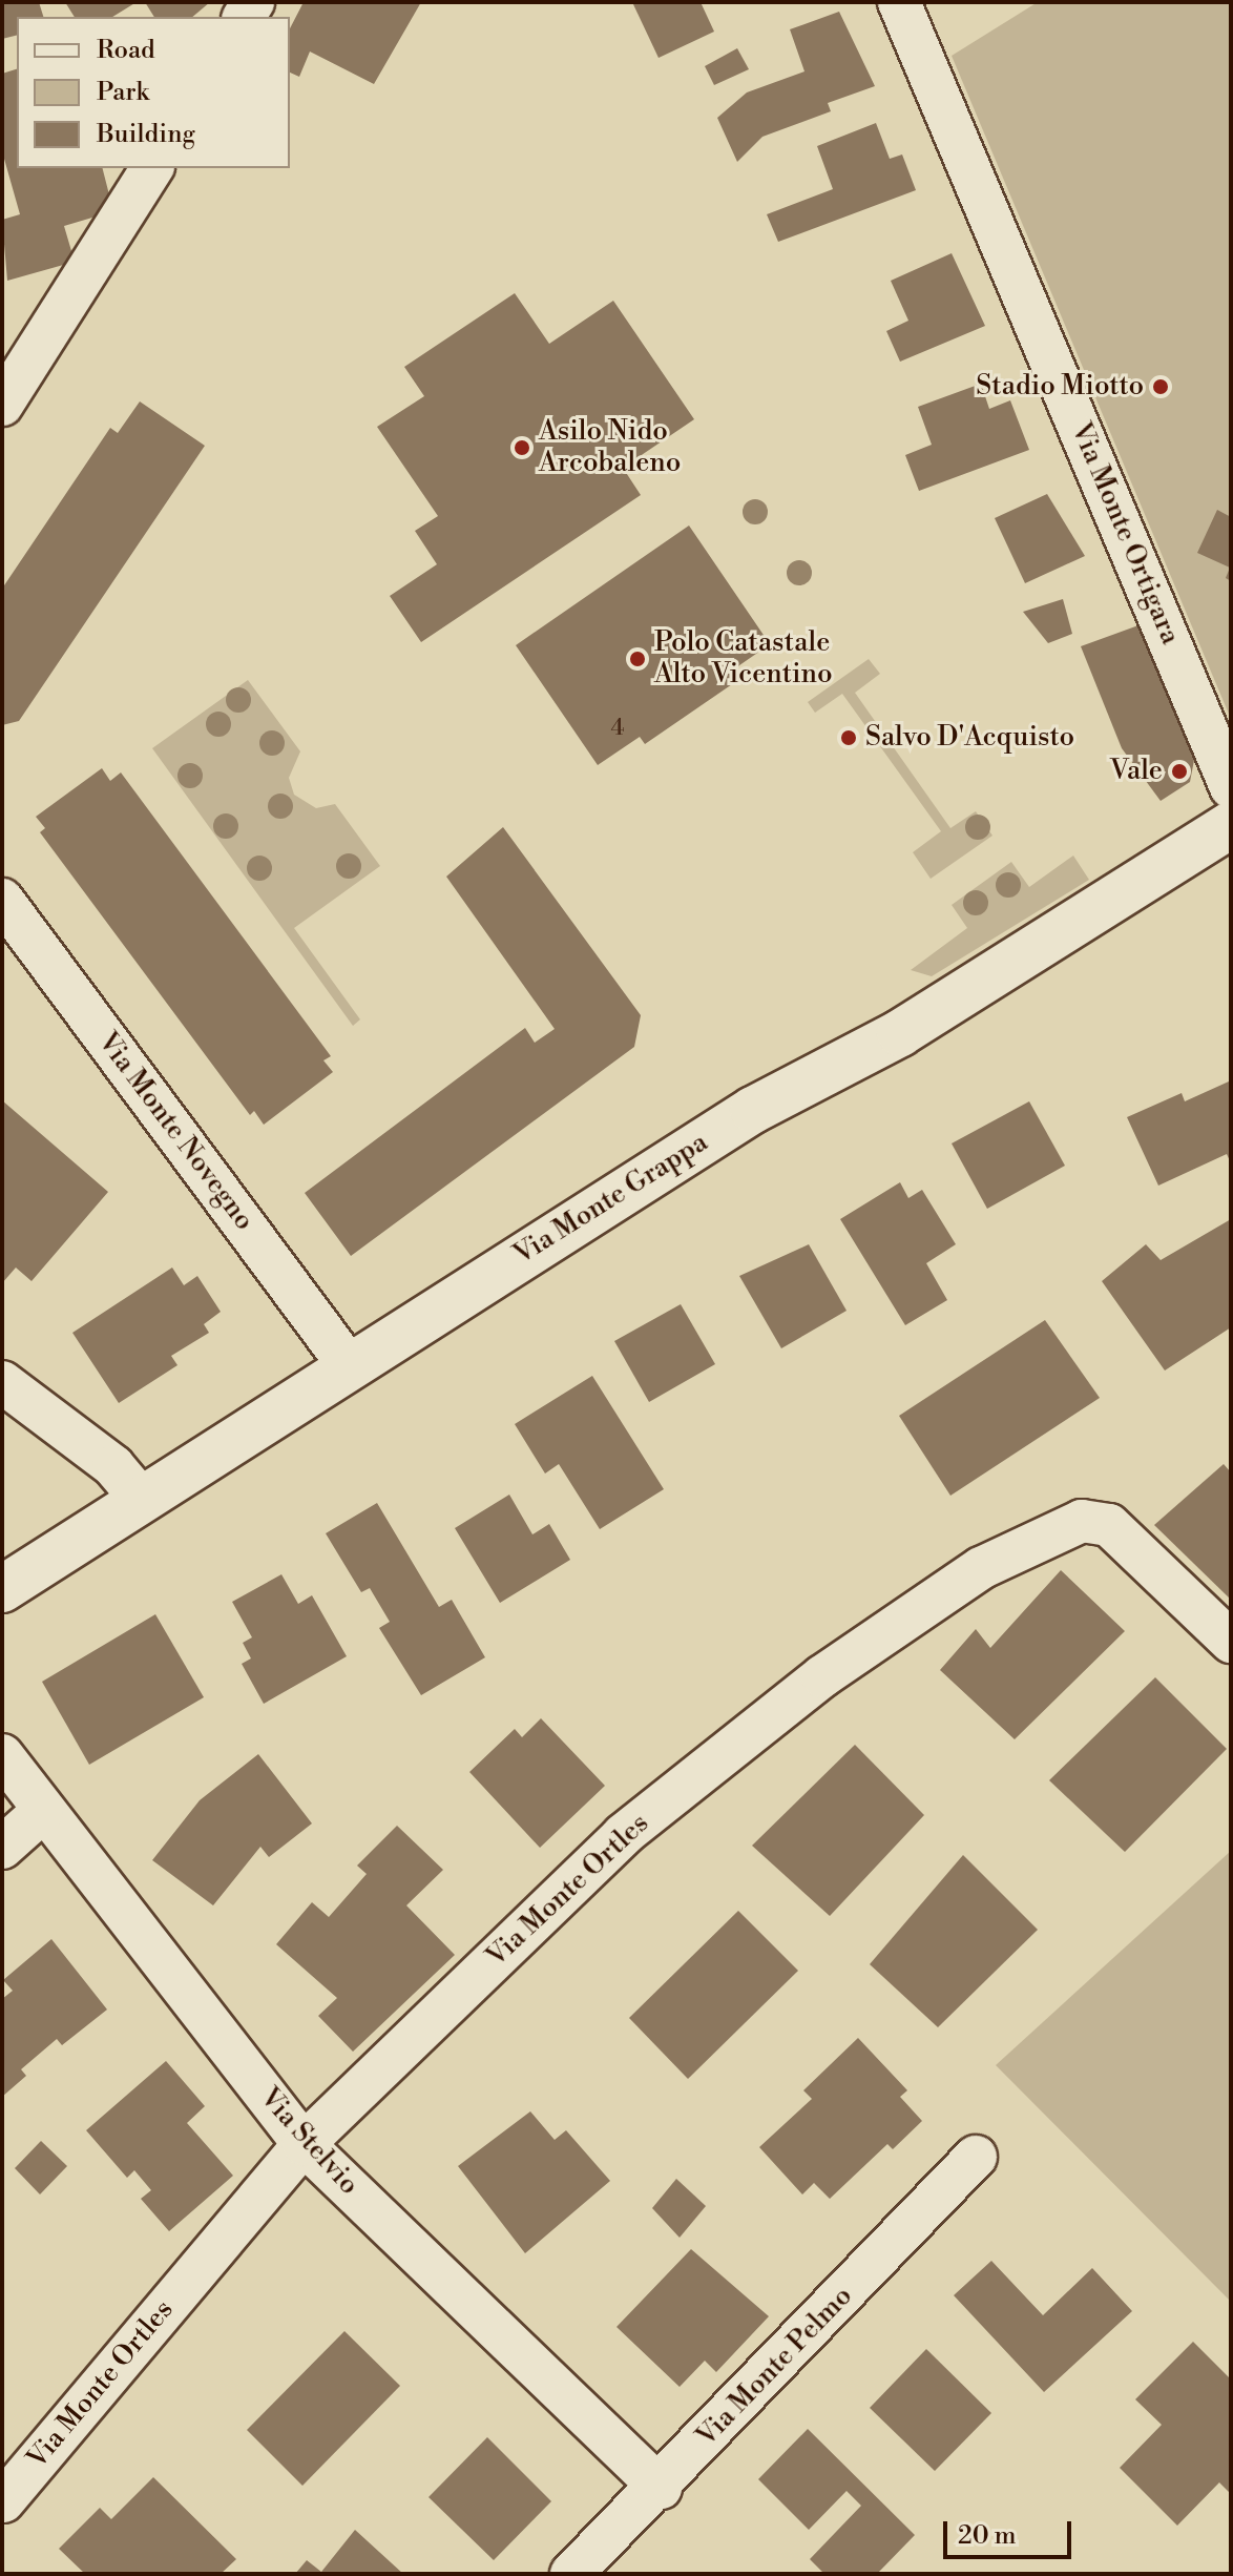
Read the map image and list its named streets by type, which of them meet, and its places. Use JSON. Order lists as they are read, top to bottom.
{
  "streets": {
    "main road": ["Via Monte Grappa"],
    "street": [
      "Via Monte Ortigara",
      "Via Monte Novegno",
      "Via Monte Ortles",
      "Via Stelvio",
      "Via Monte Pelmo"
    ]
  },
  "crossings": [
    ["Via Monte Novegno", "Via Monte Grappa"],
    ["Via Monte Ortles", "Via Stelvio"],
    ["Via Stelvio", "Via Monte Pelmo"]
  ],
  "places": [
    "Stadio Miotto",
    "Asilo Nido Arcobaleno",
    "Polo Catastale Alto Vicentino",
    "Salvo D'Acquisto",
    "Vale"
  ],
  "house_numbers": ["4"],
  "legend": ["Road", "Park", "Building"],
  "scale_bar": "20 m"
}
